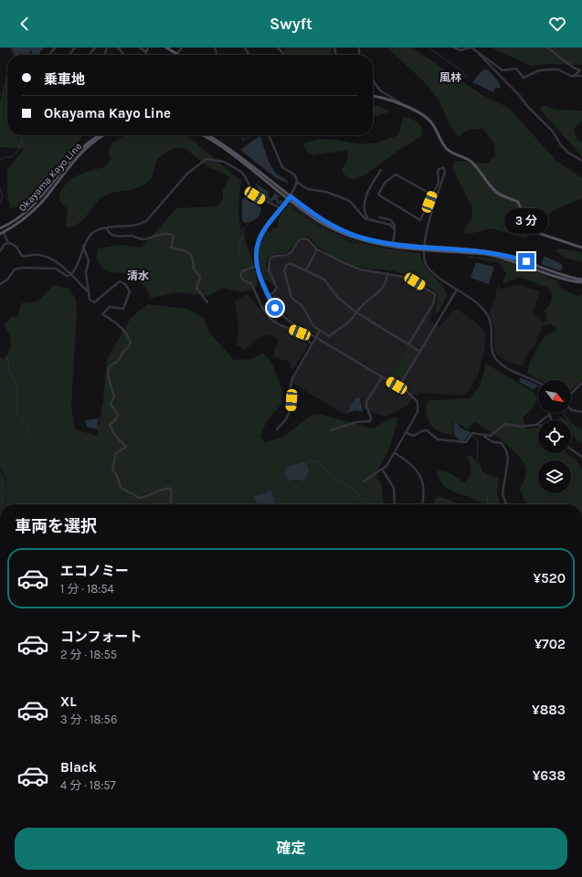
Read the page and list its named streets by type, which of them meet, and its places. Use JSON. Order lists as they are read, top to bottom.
{
  "streets": {
    "main road": ["Okayama Kayo Line"]
  },
  "districts": ["風林", "清水"],
  "north": "bottom right",
  "page": {
    "header": "Swyft",
    "banner": ["乗車地", "Okayama Kayo Line"],
    "bubble": "3 分",
    "heading": "車両を選択",
    "list": [
      {
        "name": "エコノミー",
        "note": "1 分 · 18:54",
        "value": "¥520"
      },
      {
        "name": "コンフォート",
        "note": "2 分 · 18:55",
        "value": "¥702"
      },
      {
        "name": "XL",
        "note": "3 分 · 18:56",
        "value": "¥883"
      },
      {
        "name": "Black",
        "note": "4 分 · 18:57",
        "value": "¥638"
      }
    ],
    "buttons": "確定"
  }
}
